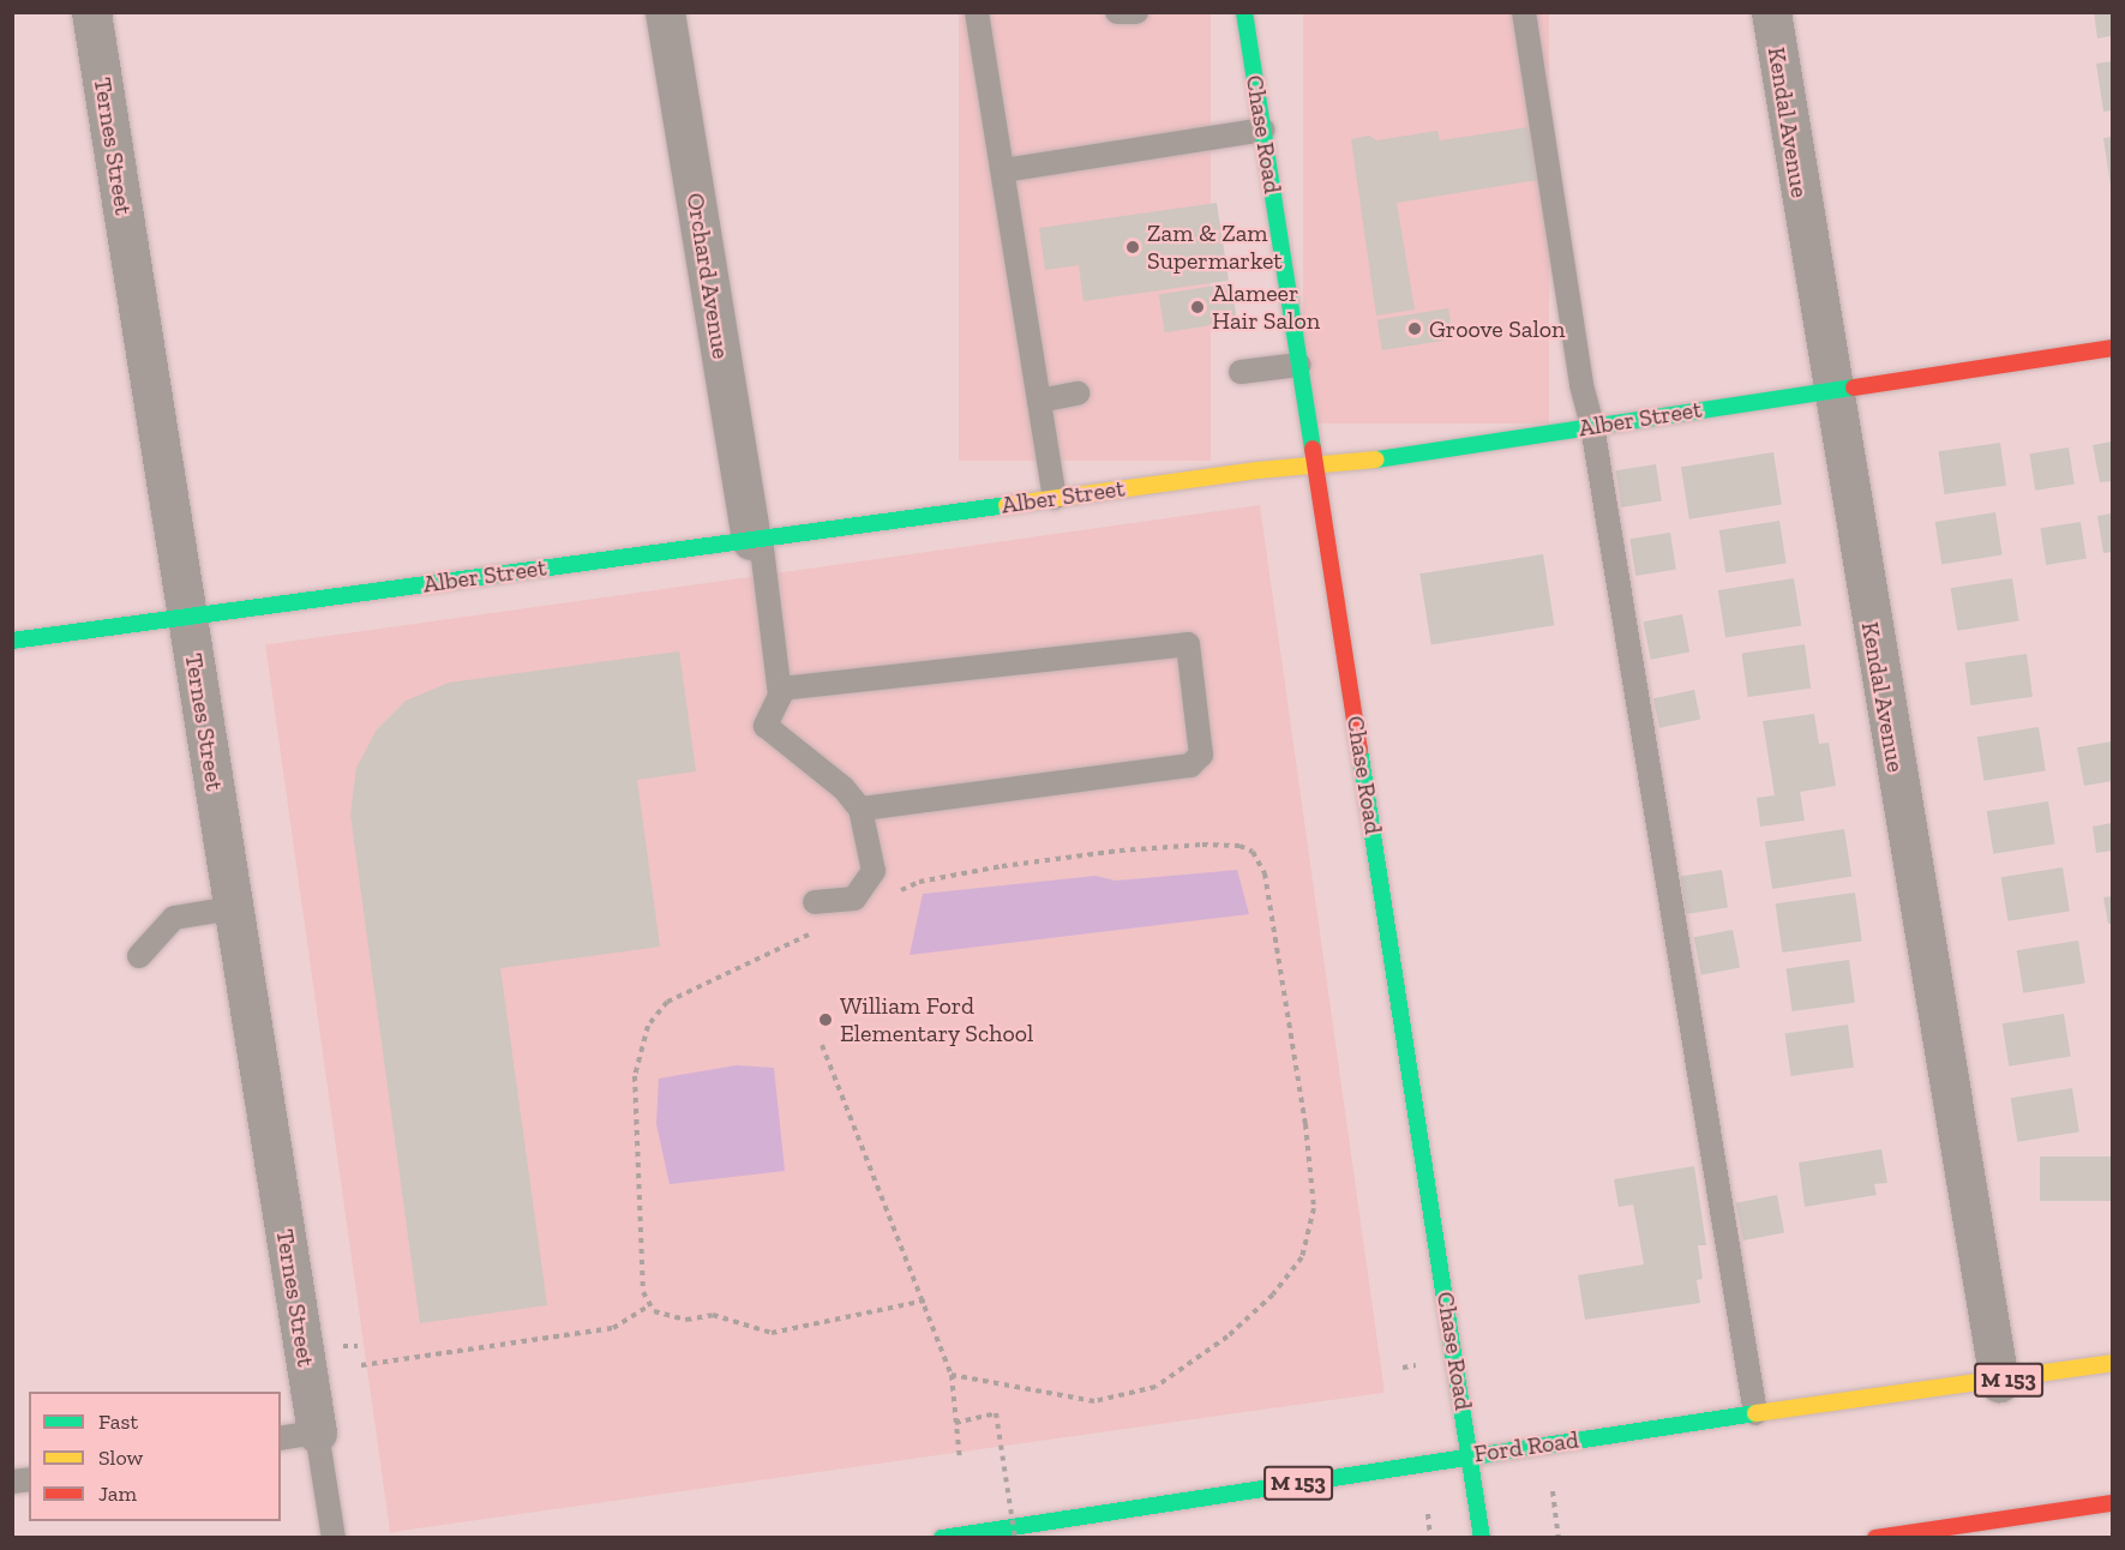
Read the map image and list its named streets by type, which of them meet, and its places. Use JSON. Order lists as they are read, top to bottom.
{
  "streets": {
    "street": [
      "Kendal Avenue",
      "Chase Road",
      "Ternes Street",
      "Orchard Avenue",
      "Alber Street",
      "M 153",
      "Ford Road"
    ]
  },
  "crossings": [
    ["Kendal Avenue", "Alber Street"],
    ["Kendal Avenue", "Ford Road"],
    ["Chase Road", "Alber Street"],
    ["Chase Road", "Ford Road"],
    ["Ternes Street", "Alber Street"],
    ["Orchard Avenue", "Alber Street"]
  ],
  "places": [
    "Zam & Zam Supermarket",
    "Alameer Hair Salon",
    "Groove Salon",
    "William Ford Elementary School"
  ],
  "legend": ["Fast", "Slow", "Jam"]
}
